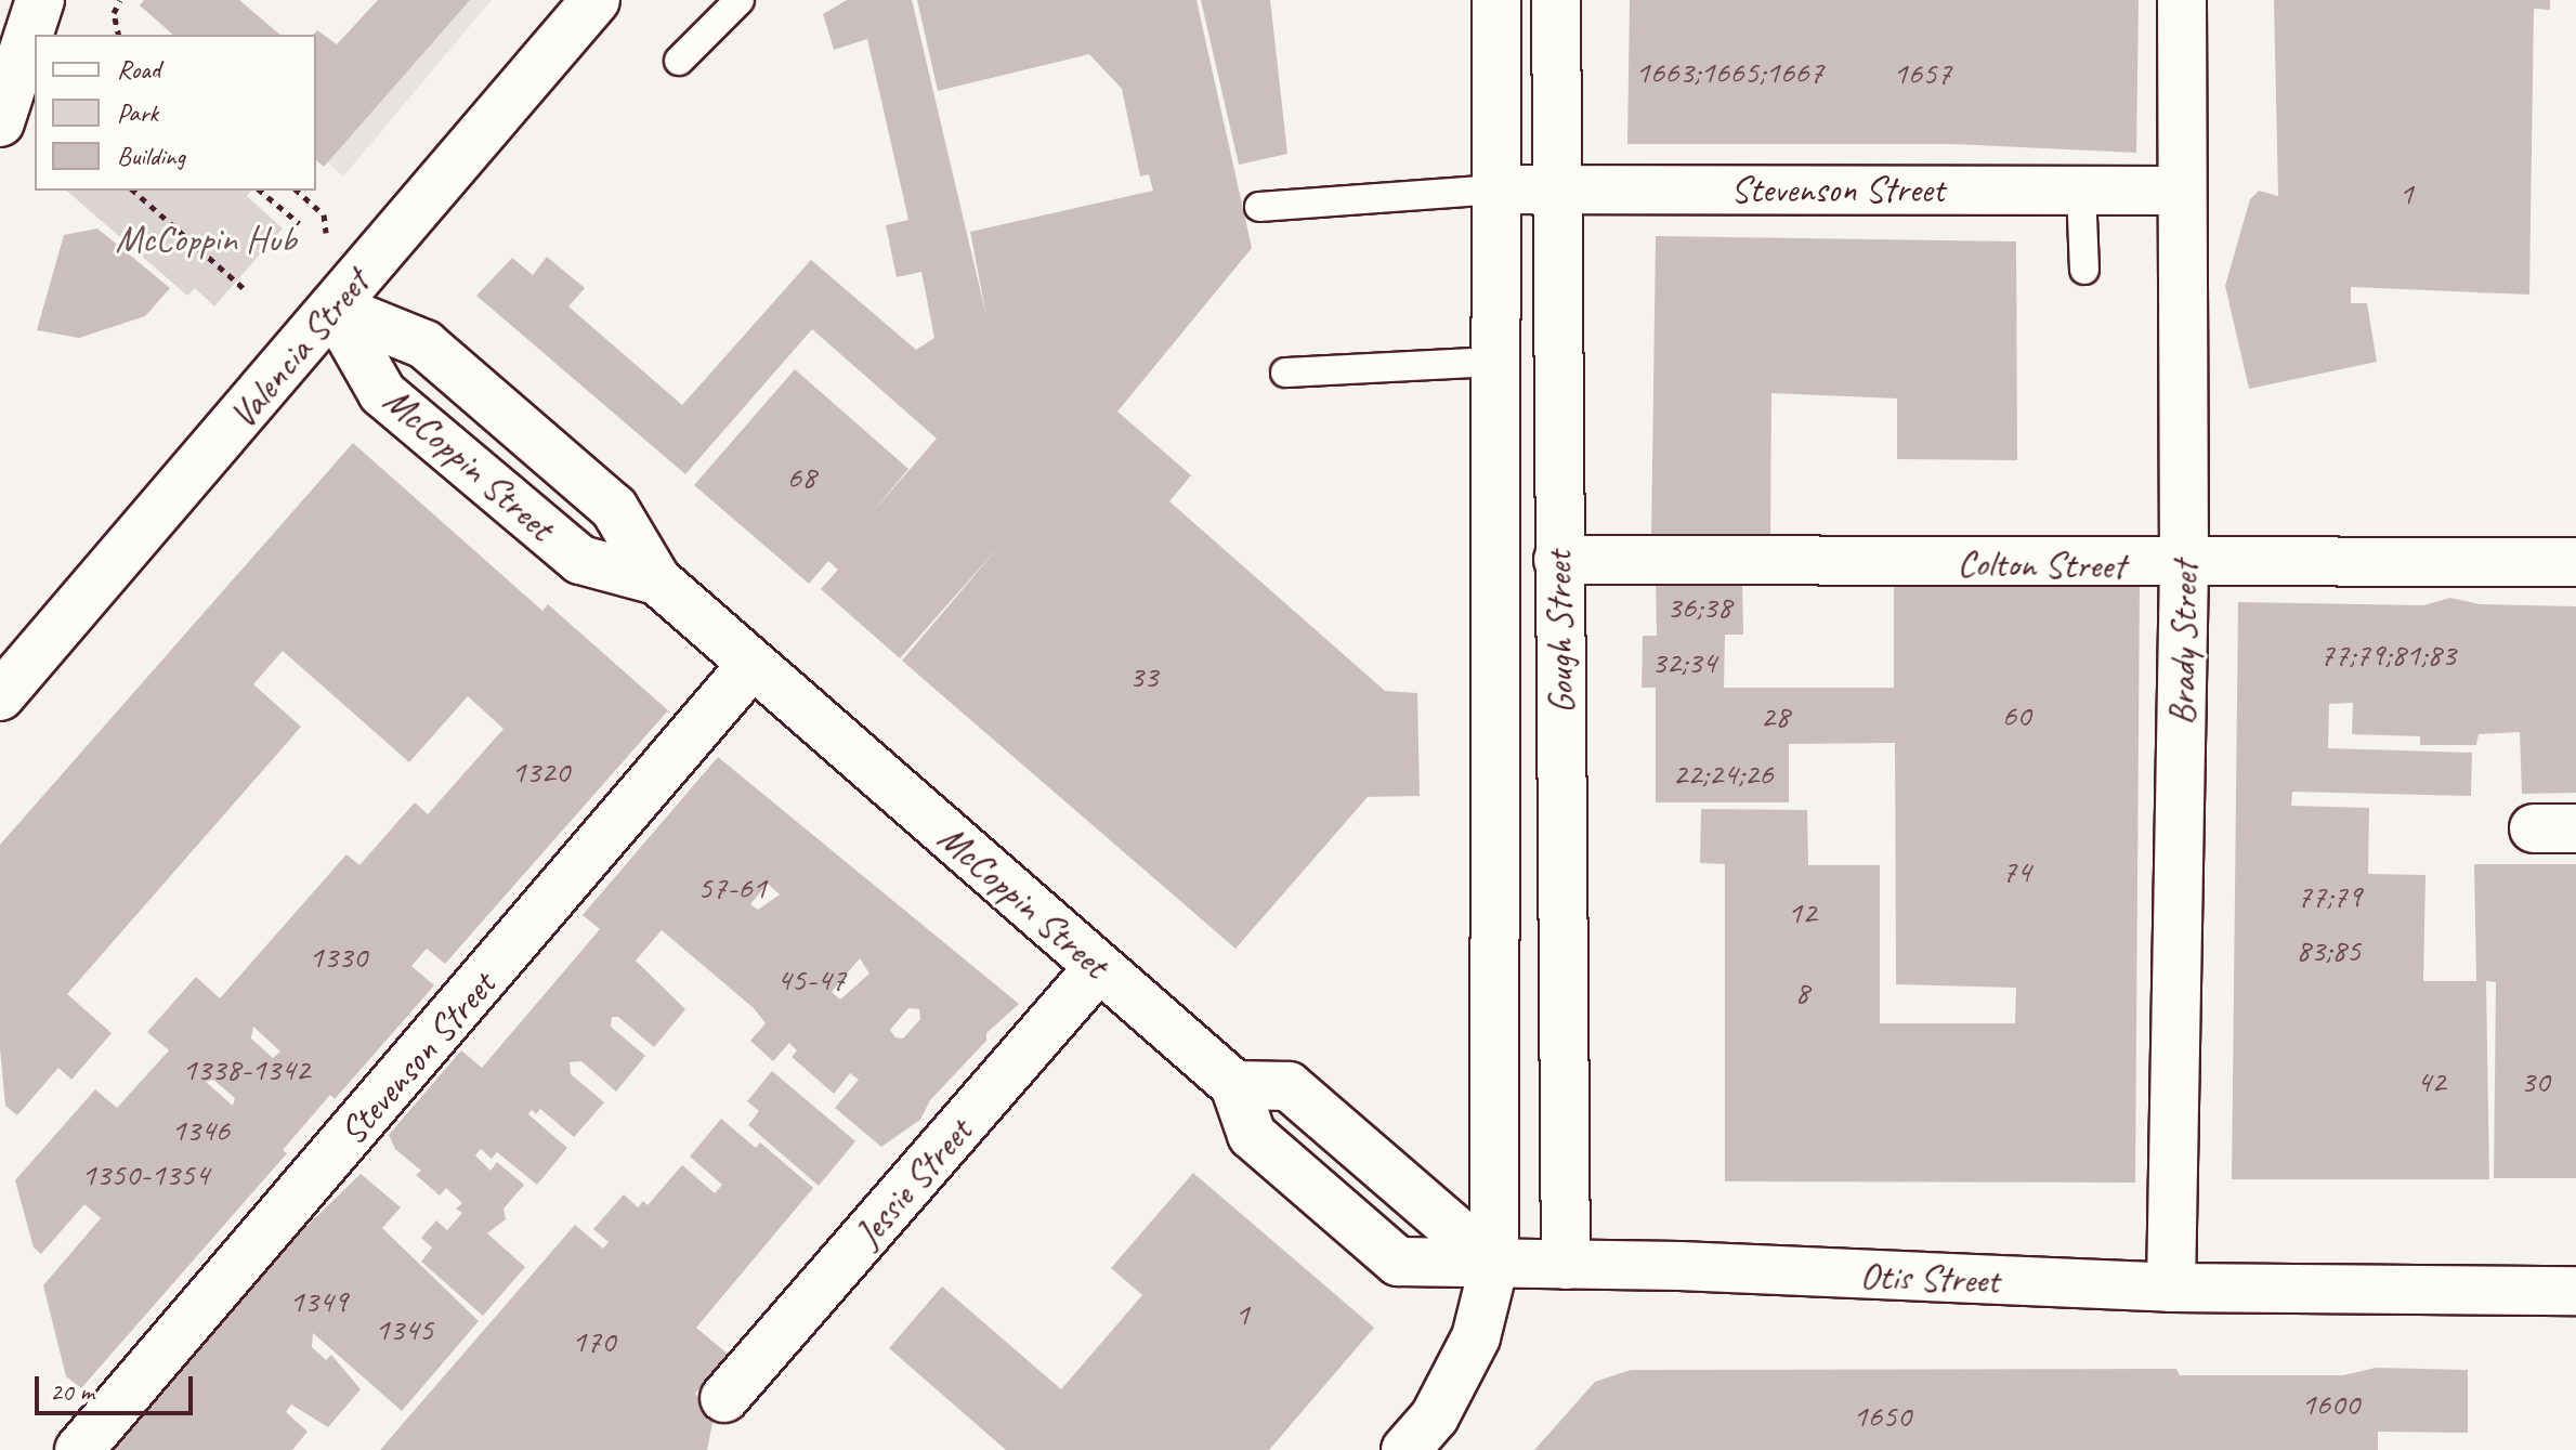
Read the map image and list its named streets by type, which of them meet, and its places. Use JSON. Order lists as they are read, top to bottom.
{
  "streets": {
    "main road": [
      "Stevenson Street",
      "Valencia Street",
      "McCoppin Street",
      "Colton Street",
      "Gough Street",
      "Brady Street",
      "Jessie Street",
      "Otis Street"
    ]
  },
  "crossings": [
    ["Stevenson Street", "McCoppin Street"],
    ["Stevenson Street", "Gough Street"],
    ["Stevenson Street", "Brady Street"],
    ["Valencia Street", "McCoppin Street"],
    ["McCoppin Street", "Gough Street"],
    ["McCoppin Street", "Jessie Street"],
    ["McCoppin Street", "Otis Street"],
    ["Colton Street", "Gough Street"],
    ["Colton Street", "Brady Street"],
    ["Gough Street", "Otis Street"],
    ["Brady Street", "Otis Street"]
  ],
  "parks": ["McCoppin Hub"],
  "house_numbers": [
    "1663;1665;1667",
    "1657",
    "1",
    "68",
    "36;38",
    "77;79;81;83",
    "32;34",
    "33",
    "60",
    "28",
    "1320",
    "22;24;26",
    "74",
    "57-61",
    "77;79",
    "12",
    "83;85",
    "1330",
    "45-47",
    "8",
    "1338-1342",
    "42",
    "30",
    "1346",
    "1350-1354",
    "1349",
    "1",
    "1345",
    "170",
    "1600",
    "1650"
  ],
  "legend": ["Road", "Park", "Building"],
  "scale_bar": "20 m"
}
